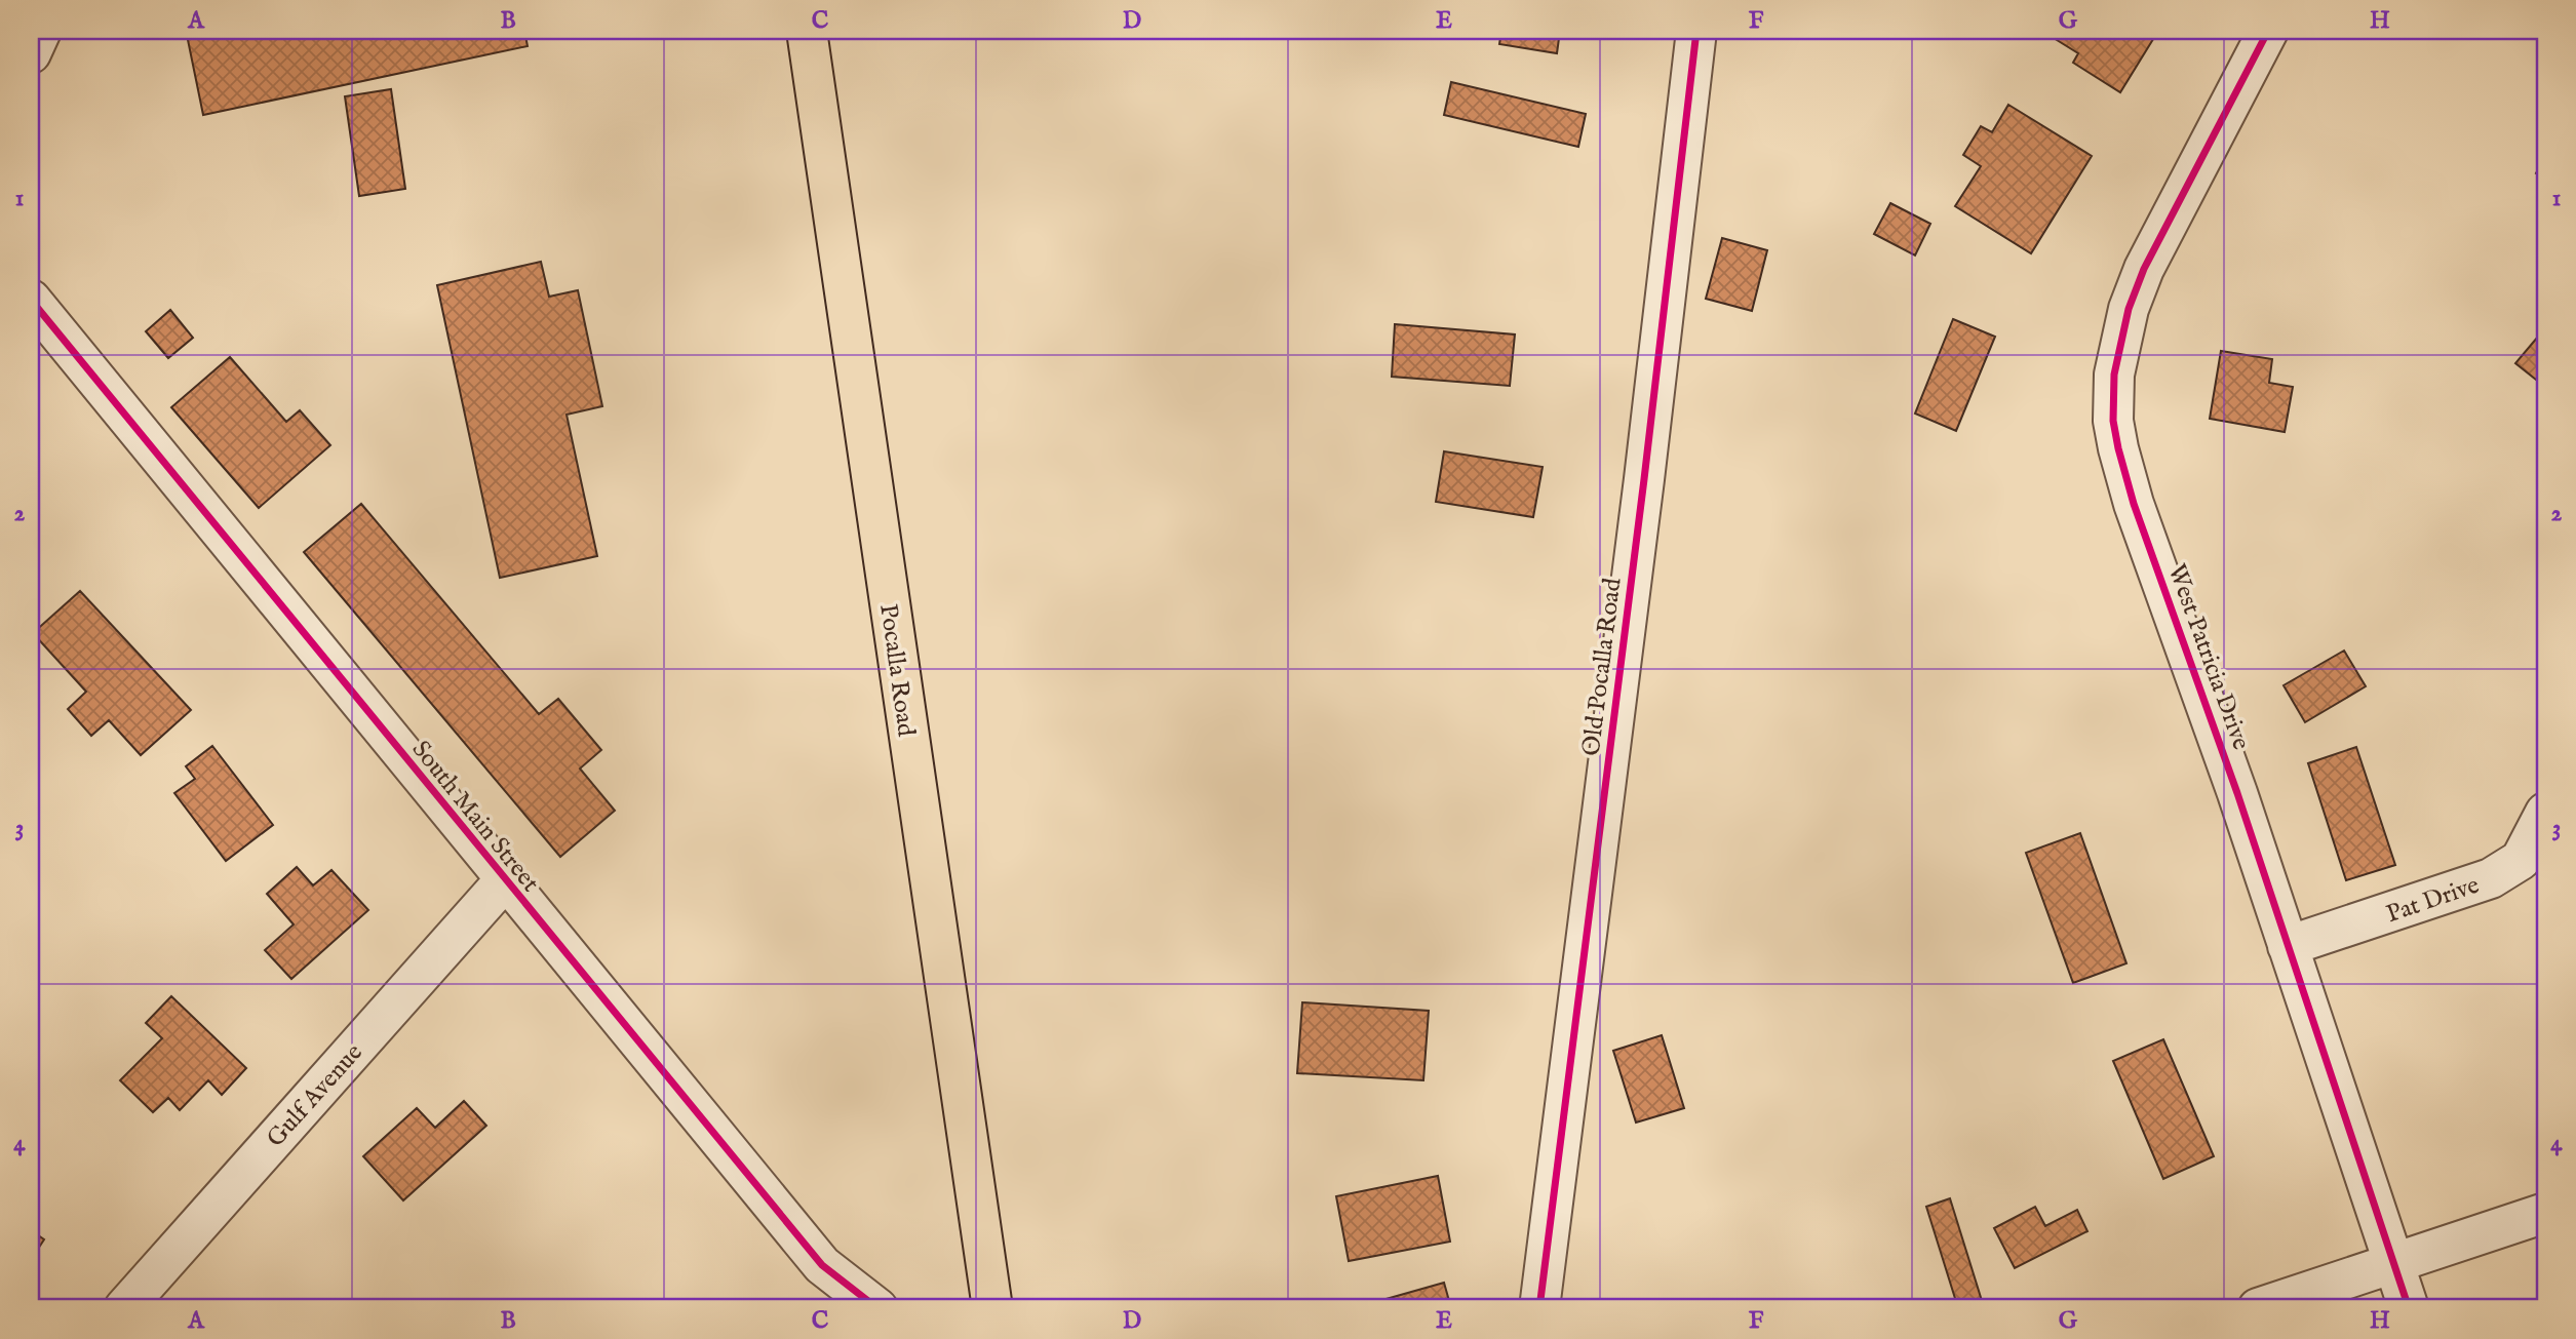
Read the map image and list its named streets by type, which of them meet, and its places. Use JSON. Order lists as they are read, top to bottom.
{
  "streets": {
    "main road": ["Pocalla Road"],
    "street": [
      "West Patricia Drive",
      "Old Pocalla Road",
      "South Main Street",
      "Pat Drive",
      "Gulf Avenue"
    ]
  },
  "crossings": [
    ["West Patricia Drive", "Pat Drive"],
    ["South Main Street", "Gulf Avenue"]
  ],
  "grid": {
    "columns": [
      "A",
      "B",
      "C",
      "D",
      "E",
      "F",
      "G",
      "H"
    ],
    "rows": [
      "1",
      "2",
      "3",
      "4"
    ]
  }
}
